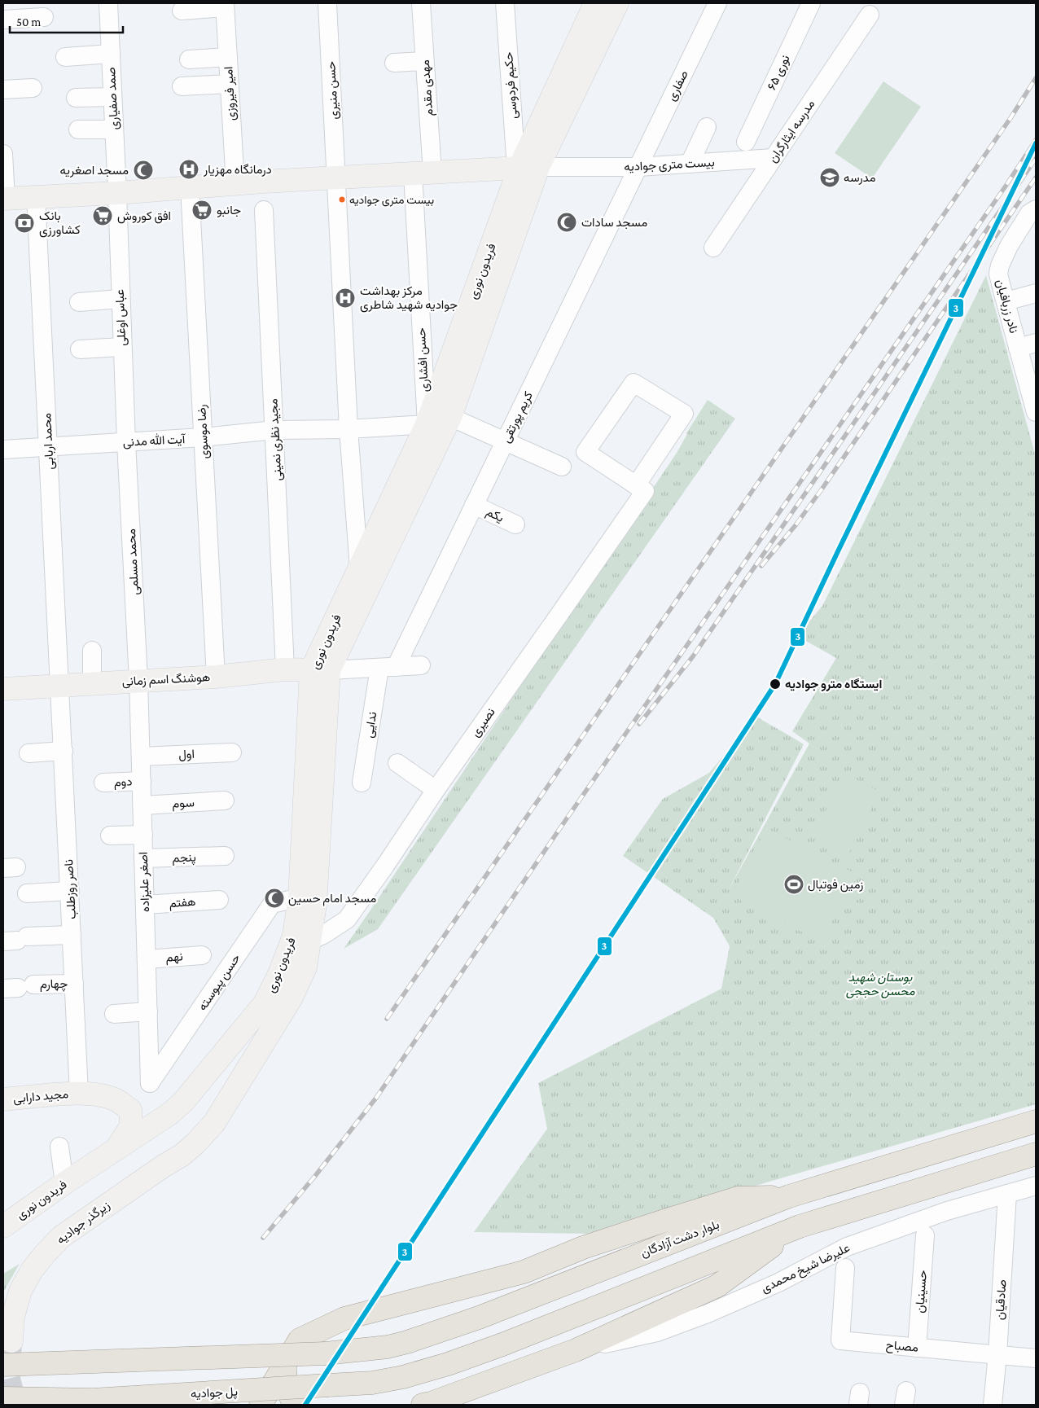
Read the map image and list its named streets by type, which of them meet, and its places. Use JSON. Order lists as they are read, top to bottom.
{
  "streets": {
    "main road": [
      "بیست متری جوادیه",
      "فریدون نوری",
      "هوشنگ اسم زمانی",
      "مجید دارابی",
      "زیرگذر جوادیه",
      "بلوار دشت آزادگان",
      "پل جوادیه"
    ],
    "street": [
      "نوری ۶۵",
      "حکیم فردوسی",
      "صفاری",
      "مهدی مقدم",
      "حسن منیری",
      "امیر فیروزی",
      "صمد صفیاری",
      "مدرسه ایثارگران",
      "نادر زربافیان",
      "عباس اوغلی",
      "حسن افشاری",
      "کریم پورتقی",
      "رضا موسوی",
      "مجید نظری نمینی",
      "آیت‌ الله مدنی",
      "محمد اربابی",
      "یکم",
      "محمد مسلمی",
      "نصیری",
      "ندایی",
      "اول",
      "دوم",
      "سوم",
      "پنجم",
      "اصغر علیزاده",
      "ناصر روزطلب",
      "هفتم",
      "نهم",
      "حسن پیوسته",
      "چهارم",
      "علیرضا شیخ محمدی",
      "حسینیان",
      "صادقیان",
      "مصباح"
    ]
  },
  "crossings": [
    ["حکیم فردوسی", "بیست متری جوادیه"],
    ["حکیم فردوسی", "فریدون نوری"],
    ["صفاری", "بیست متری جوادیه"],
    ["صفاری", "کریم پورتقی"],
    ["مهدی مقدم", "بیست متری جوادیه"],
    ["مهدی مقدم", "حسن افشاری"],
    ["حسن منیری", "بیست متری جوادیه"],
    ["حسن منیری", "فریدون نوری"],
    ["حسن منیری", "آیت‌ الله مدنی"],
    ["امیر فیروزی", "بیست متری جوادیه"],
    ["صمد صفیاری", "بیست متری جوادیه"],
    ["صمد صفیاری", "عباس اوغلی"],
    ["مدرسه ایثارگران", "بیست متری جوادیه"],
    ["بیست متری جوادیه", "فریدون نوری"],
    ["بیست متری جوادیه", "عباس اوغلی"],
    ["بیست متری جوادیه", "حسن افشاری"],
    ["بیست متری جوادیه", "کریم پورتقی"],
    ["بیست متری جوادیه", "رضا موسوی"],
    ["بیست متری جوادیه", "محمد اربابی"],
    ["فریدون نوری", "حسن افشاری"],
    ["فریدون نوری", "آیت‌ الله مدنی"],
    ["فریدون نوری", "هوشنگ اسم زمانی"],
    ["فریدون نوری", "نصیری"],
    ["فریدون نوری", "حسن پیوسته"],
    ["فریدون نوری", "مجید دارابی"],
    ["فریدون نوری", "زیرگذر جوادیه"],
    ["عباس اوغلی", "آیت‌ الله مدنی"],
    ["عباس اوغلی", "محمد مسلمی"],
    ["حسن افشاری", "آیت‌ الله مدنی"],
    ["کریم پورتقی", "یکم"],
    ["کریم پورتقی", "ندایی"],
    ["رضا موسوی", "آیت‌ الله مدنی"],
    ["رضا موسوی", "هوشنگ اسم زمانی"],
    ["مجید نظری نمینی", "آیت‌ الله مدنی"],
    ["مجید نظری نمینی", "هوشنگ اسم زمانی"],
    ["آیت‌ الله مدنی", "محمد اربابی"],
    ["آیت‌ الله مدنی", "محمد مسلمی"],
    ["محمد اربابی", "هوشنگ اسم زمانی"],
    ["محمد اربابی", "ناصر روزطلب"],
    ["محمد مسلمی", "هوشنگ اسم زمانی"],
    ["محمد مسلمی", "اصغر علیزاده"],
    ["هوشنگ اسم زمانی", "اصغر علیزاده"],
    ["هوشنگ اسم زمانی", "ناصر روزطلب"],
    ["اول", "اصغر علیزاده"],
    ["دوم", "اصغر علیزاده"],
    ["سوم", "اصغر علیزاده"],
    ["پنجم", "اصغر علیزاده"],
    ["اصغر علیزاده", "هفتم"],
    ["اصغر علیزاده", "نهم"],
    ["اصغر علیزاده", "حسن پیوسته"],
    ["ناصر روزطلب", "چهارم"],
    ["ناصر روزطلب", "مجید دارابی"],
    ["علیرضا شیخ محمدی", "صادقیان"],
    ["حسینیان", "مصباح"],
    ["صادقیان", "مصباح"]
  ],
  "parks": ["بوستان شهید محسن حججی"],
  "places": {
    "hospital": ["درمانگاه مهزیار", "مرکز بهداشت جوادیه شهید شاطری"],
    "mosque": ["مسجد اصغریه", "مسجد سادات", "مسجد امام حسین"],
    "school or university": ["مدرسه"],
    "other": ["بیست متری جوادیه", "ایستگاه مترو جوادیه"],
    "supermarket": ["جانبو", "افق کوروش"],
    "bank": ["بانک کشاورزی"],
    "sports": ["زمین فوتبال"]
  },
  "lines": ["transit line 3"],
  "scale_bar": "50 m"
}
